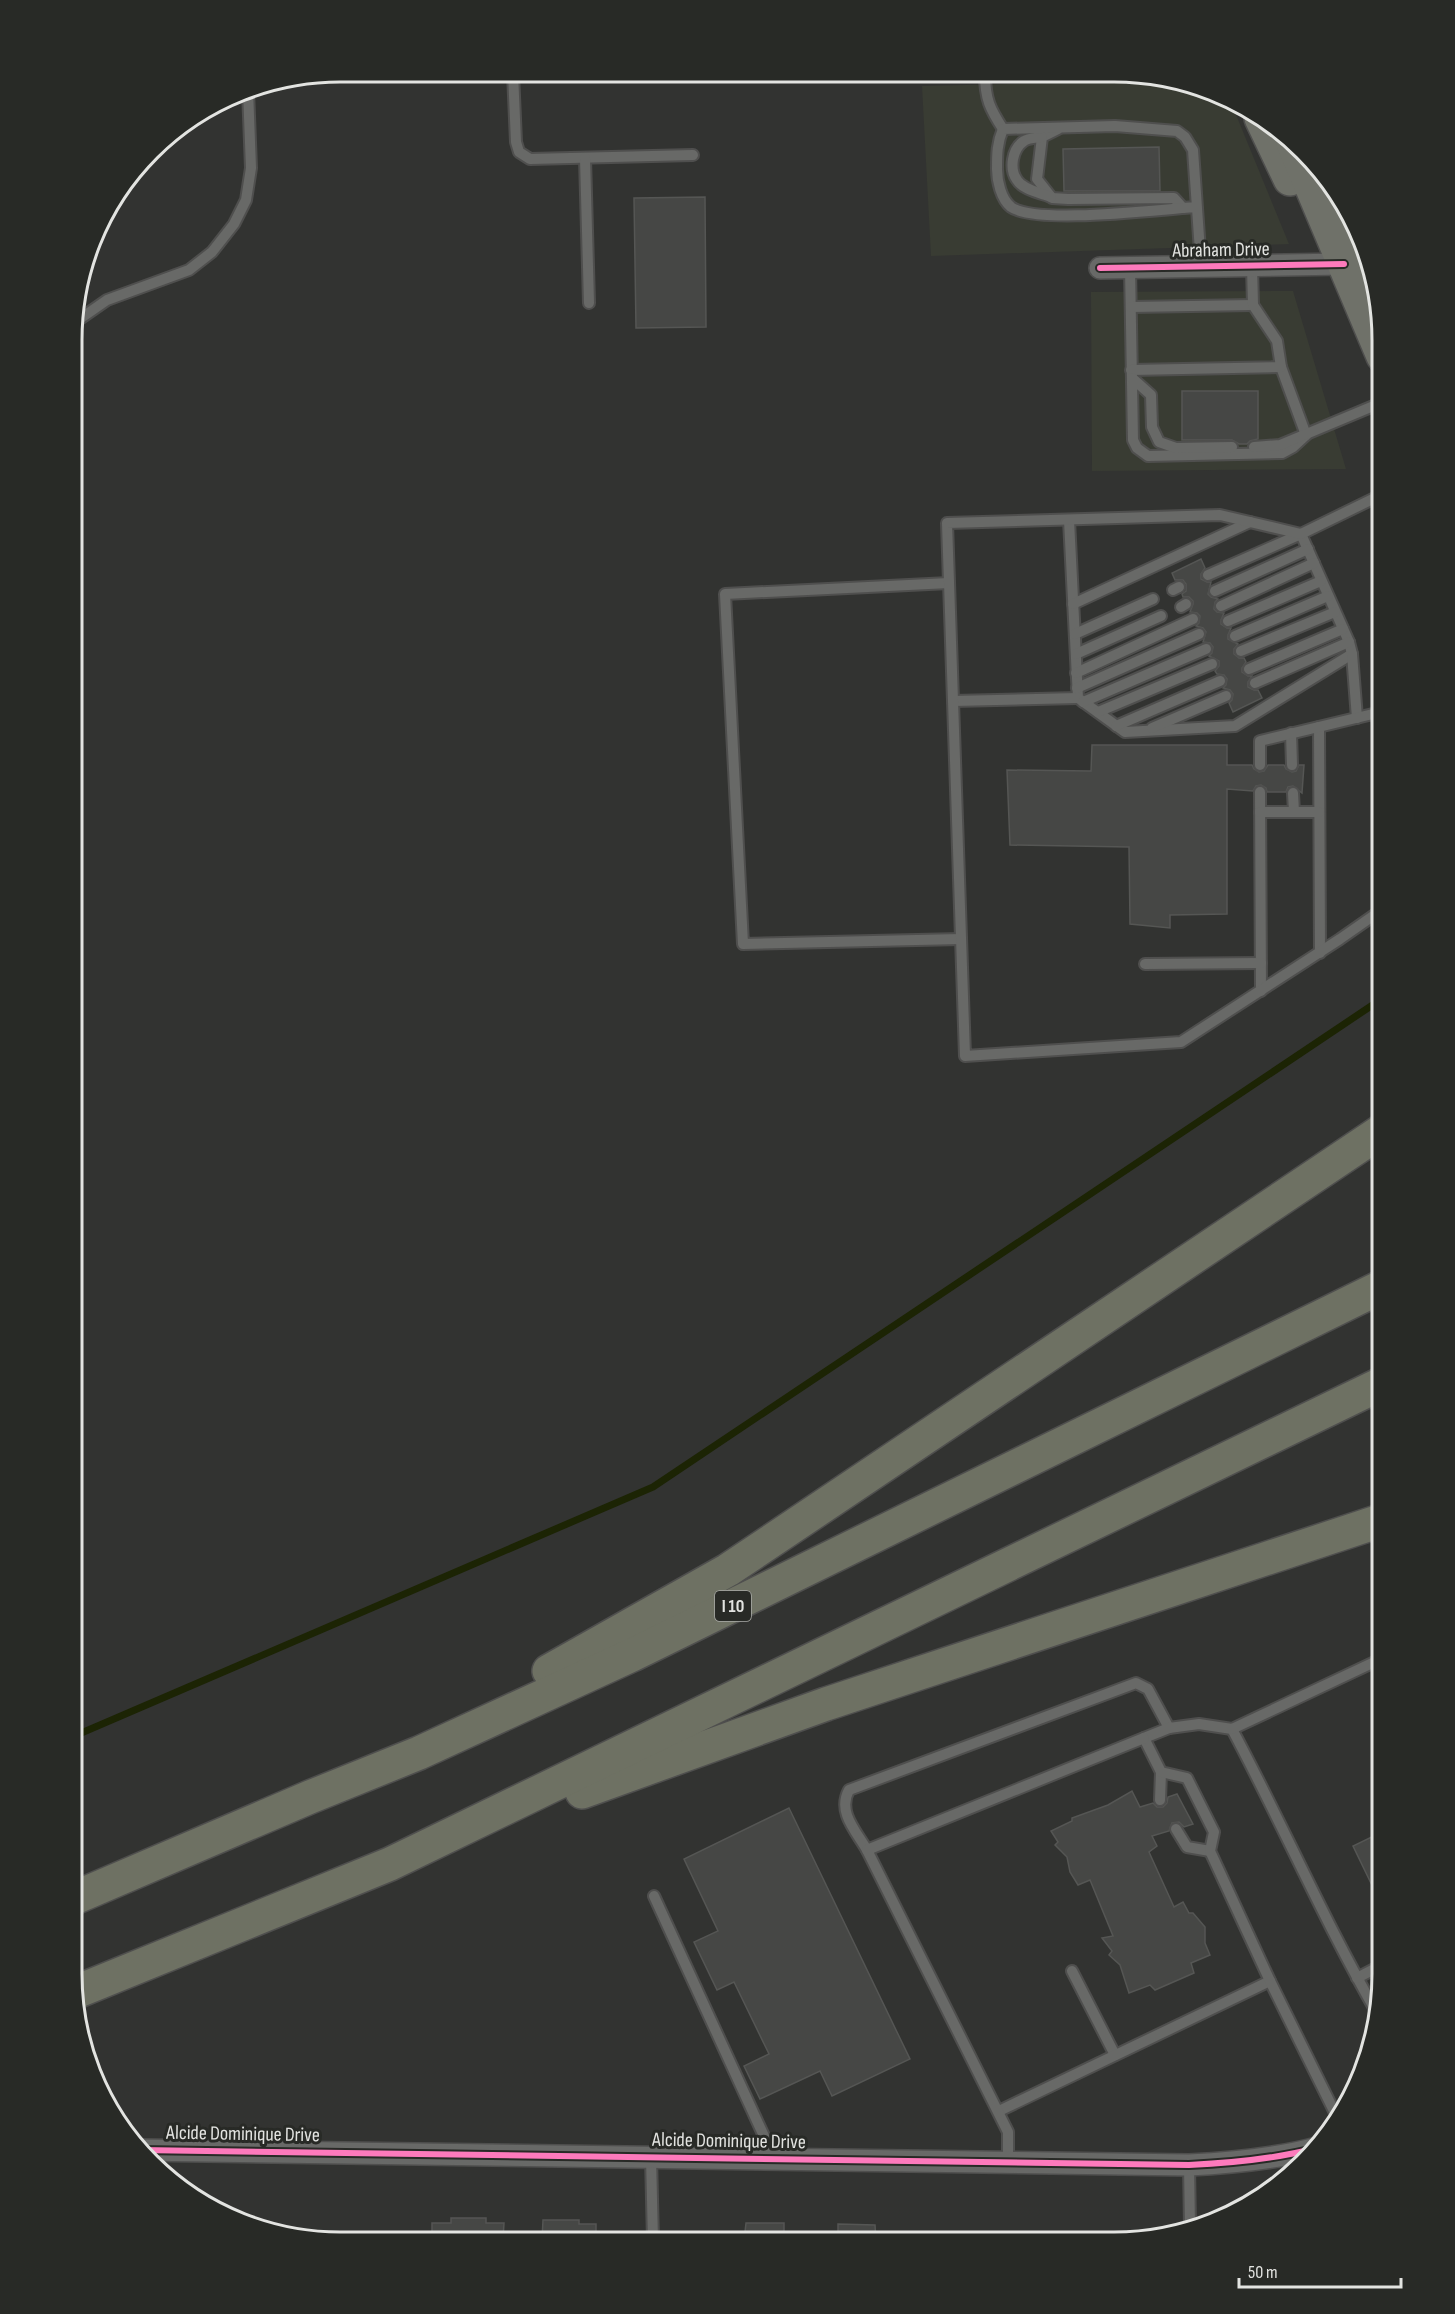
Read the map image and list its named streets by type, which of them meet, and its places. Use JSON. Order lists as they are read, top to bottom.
{
  "streets": {
    "highway": ["I 10"],
    "street": ["Abraham Drive", "Alcide Dominique Drive"]
  },
  "scale_bar": "50 m"
}
